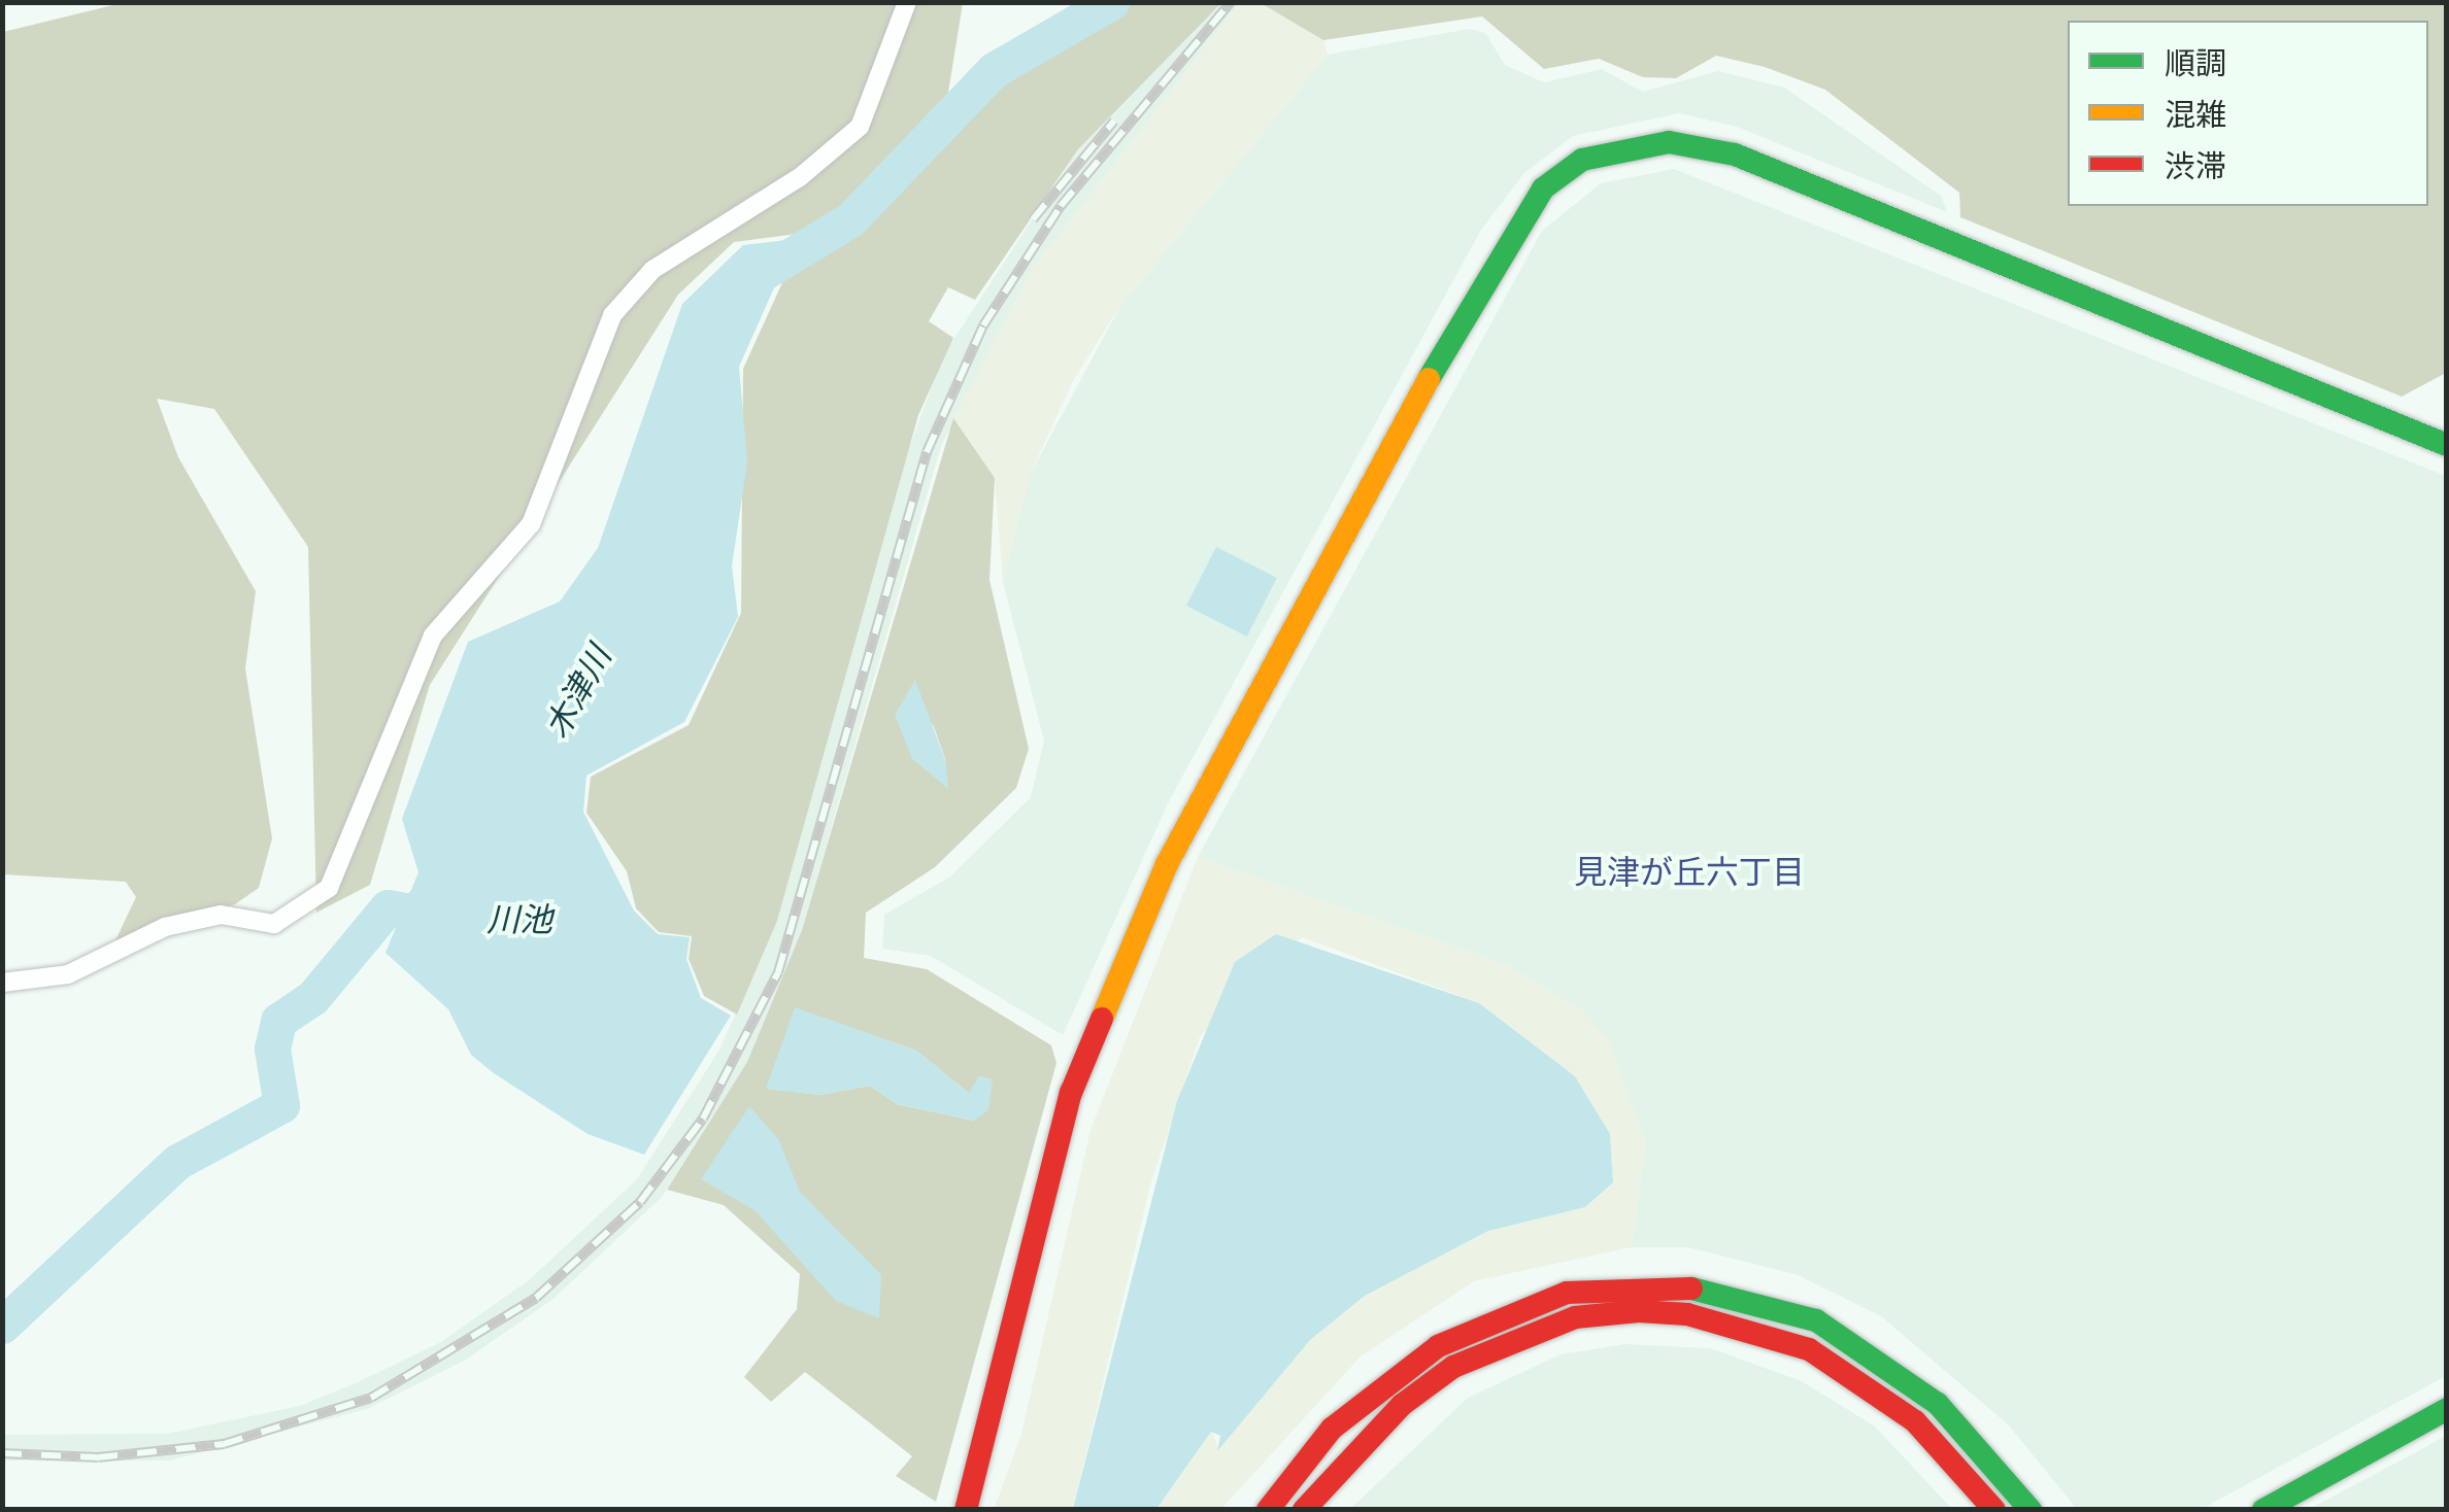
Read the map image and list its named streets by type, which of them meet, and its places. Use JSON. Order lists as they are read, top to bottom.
{
  "districts": ["見津が丘六丁目"],
  "water": ["木津川", "川池"],
  "legend": ["順調", "混雑", "渋滞"]
}
